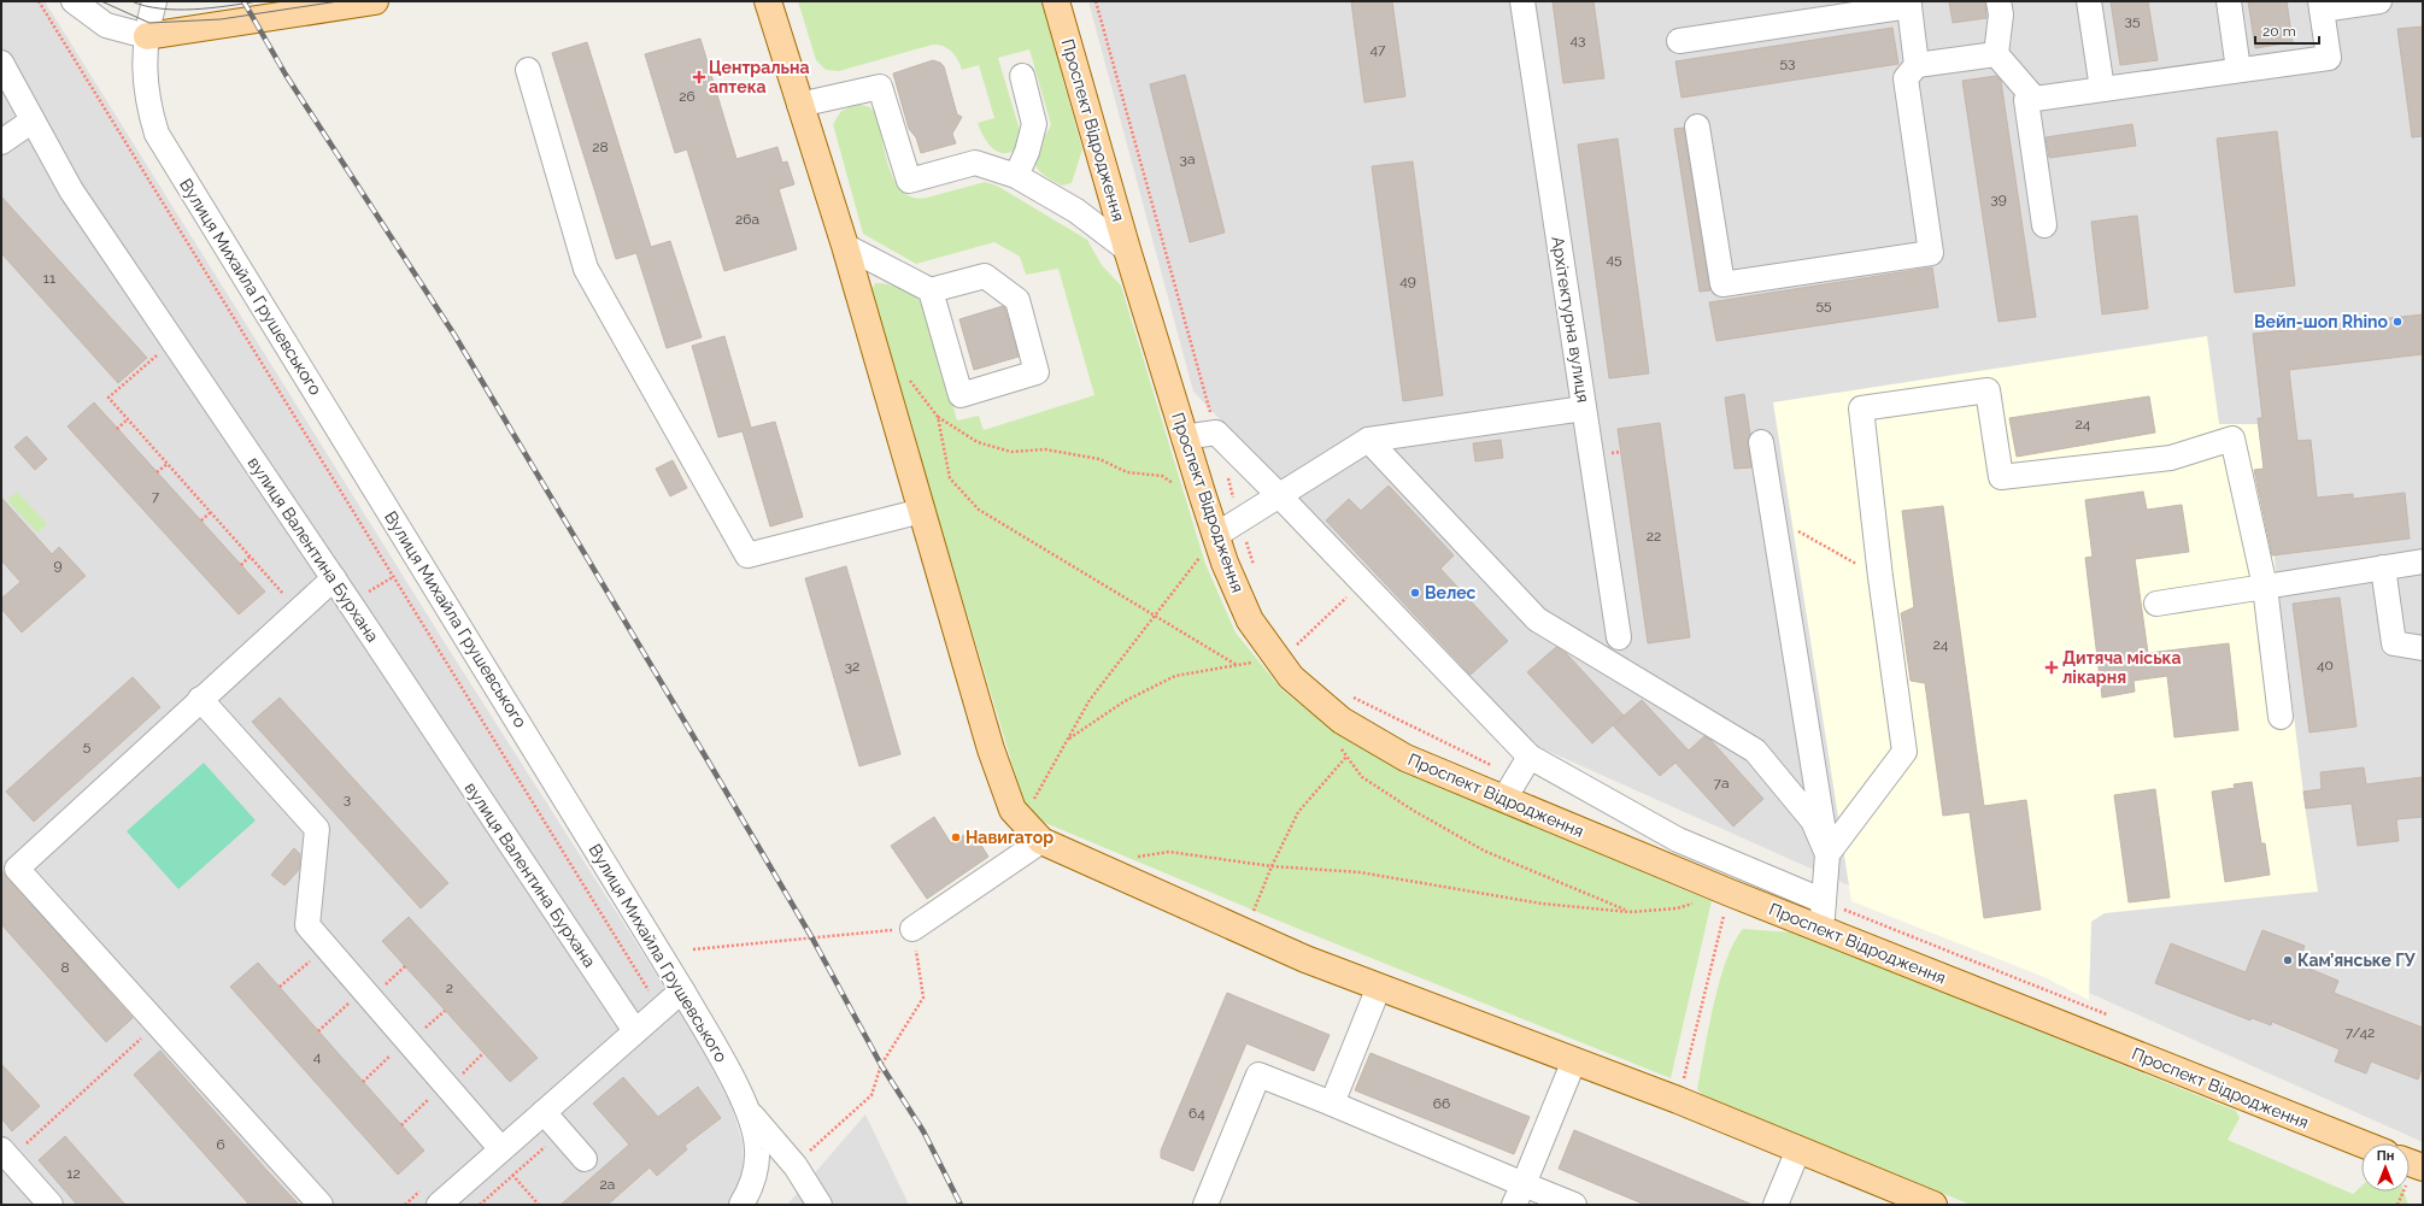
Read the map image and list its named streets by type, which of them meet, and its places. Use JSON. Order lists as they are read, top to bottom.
{
  "streets": {
    "main road": ["Проспект Відродження"],
    "street": ["Вулиця Михайла Грушевського", "Архітектурна вулиця", "вулиця Валентина Бурхана"]
  },
  "places": {
    "health": ["Центральна аптека", "Дитяча міська лікарня"],
    "other": [
      "Вейп-шоп Rhino",
      "Велес",
      "Навигатор",
      "Кам’янське ГУ"
    ]
  },
  "house_numbers": [
    "35",
    "43",
    "47",
    "53",
    "26",
    "28",
    "3а",
    "39",
    "26а",
    "45",
    "11",
    "49",
    "55",
    "24",
    "7",
    "22",
    "9",
    "24",
    "40",
    "32",
    "5",
    "7а",
    "3",
    "8",
    "2",
    "7/42",
    "4",
    "66",
    "64",
    "6",
    "12",
    "2а"
  ],
  "scale_bar": "20 m",
  "north": "top"
}
